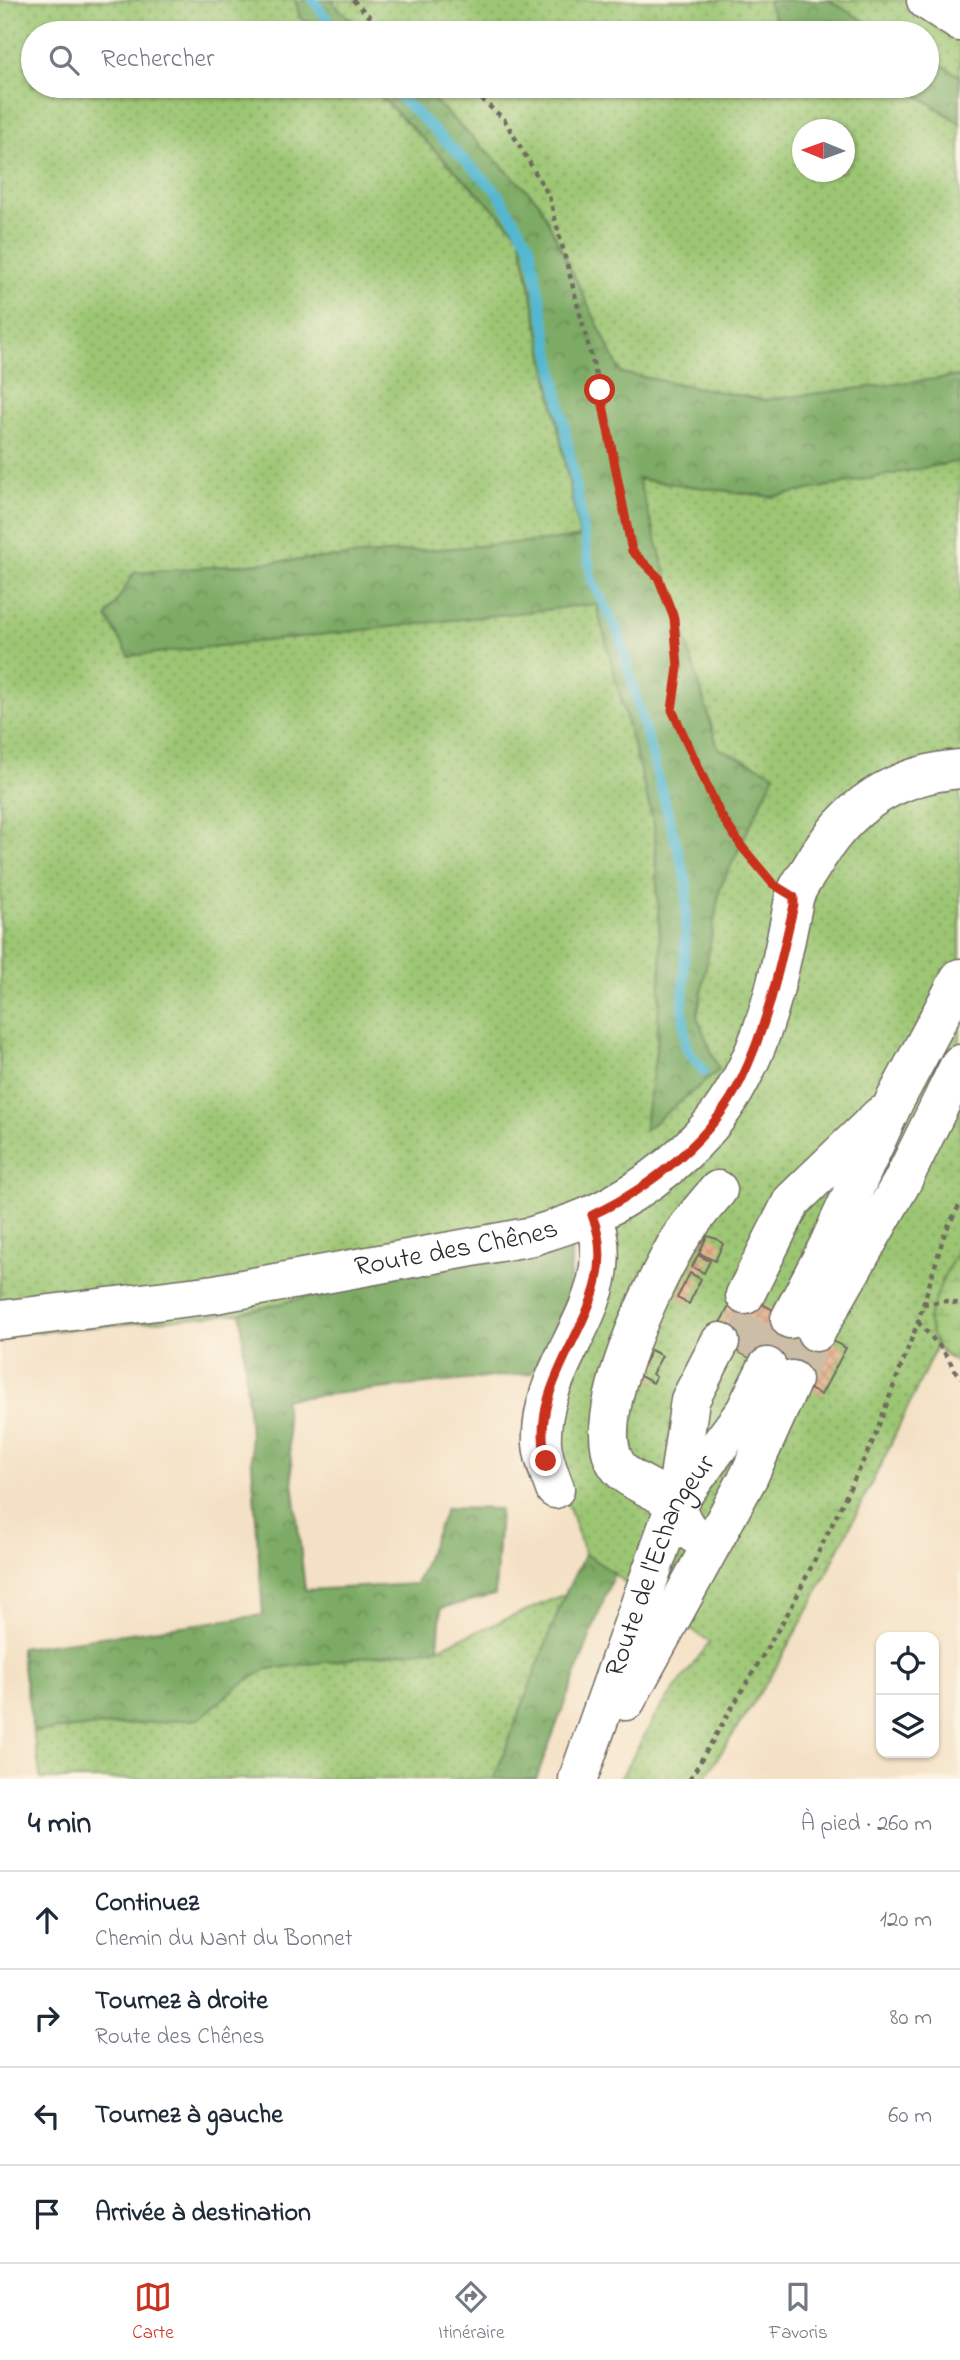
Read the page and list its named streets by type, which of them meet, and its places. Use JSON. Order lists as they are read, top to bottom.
{
  "streets": {
    "main road": ["Route des Chênes", "Route de l'Echangeur"]
  },
  "north": "left",
  "page": {
    "search": "Rechercher",
    "heading": ["4 min", "À pied · 260 m"],
    "list": [
      ["Continuez", "Chemin du Nant du Bonnet", "120 m"],
      ["Tournez à droite", "Route des Chênes", "80 m"],
      ["Tournez à gauche", "60 m"],
      "Arrivée à destination"
    ],
    "nav": ["Carte", "Itinéraire", "Favoris"]
  }
}
